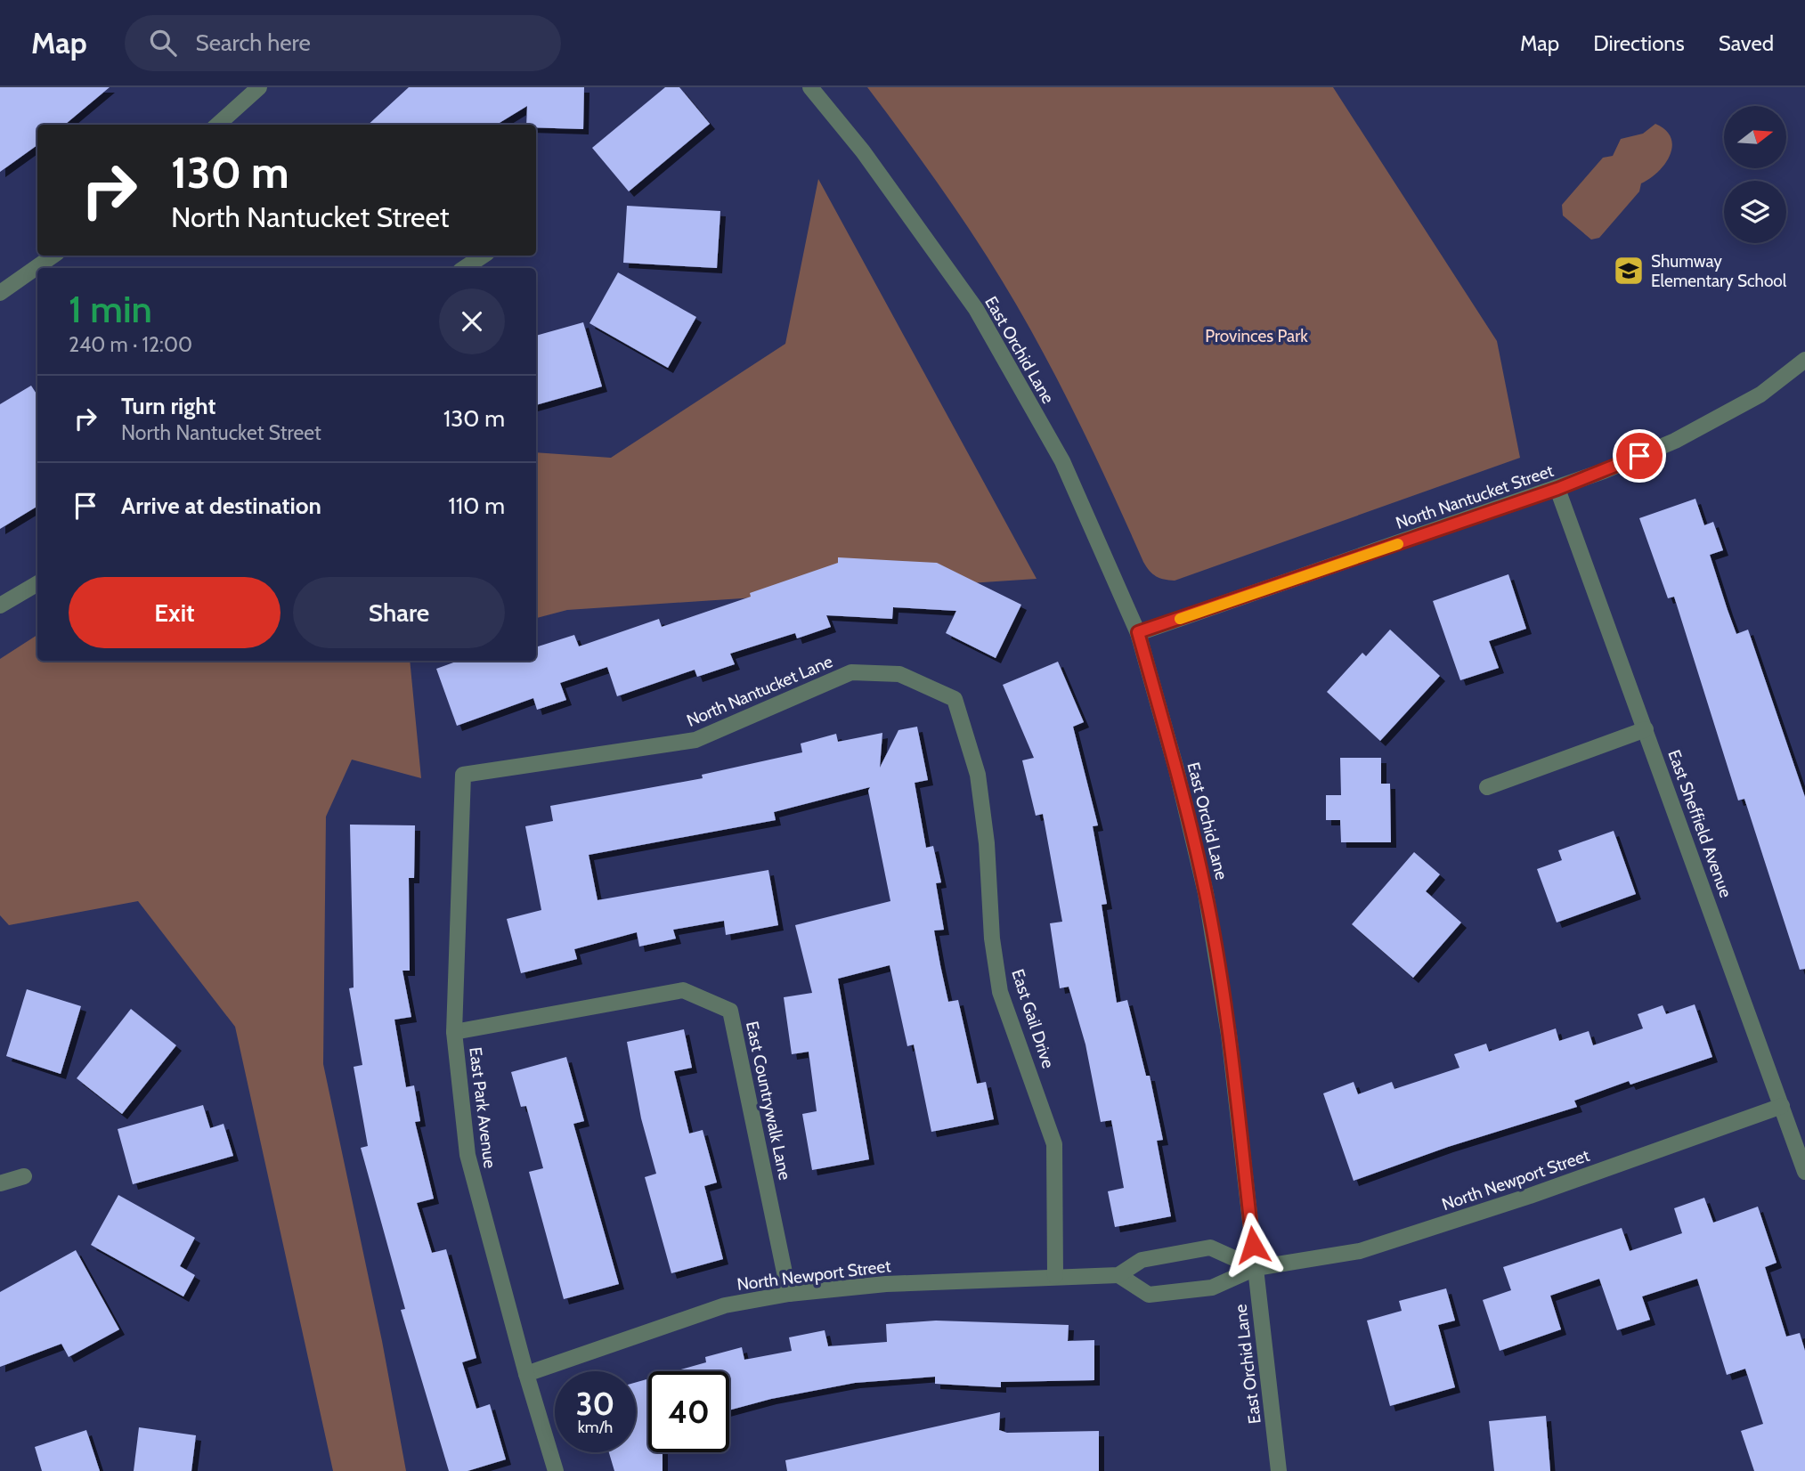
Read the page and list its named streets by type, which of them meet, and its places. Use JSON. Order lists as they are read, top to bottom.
{
  "streets": {
    "street": [
      "East Orchid Lane",
      "North Nantucket Street",
      "North Nantucket Lane",
      "East Sheffield Avenue",
      "East Gail Drive",
      "East Countrywalk Lane",
      "East Park Avenue",
      "North Newport Street"
    ]
  },
  "crossings": [
    ["East Orchid Lane", "North Nantucket Street"],
    ["East Orchid Lane", "North Newport Street"],
    ["North Nantucket Street", "East Sheffield Avenue"],
    ["North Nantucket Lane", "East Gail Drive"],
    ["North Nantucket Lane", "East Park Avenue"],
    ["East Sheffield Avenue", "North Newport Street"],
    ["East Gail Drive", "North Newport Street"],
    ["East Countrywalk Lane", "East Park Avenue"],
    ["East Countrywalk Lane", "North Newport Street"],
    ["East Park Avenue", "North Newport Street"]
  ],
  "parks": ["Provinces Park"],
  "places": {
    "school or university": ["Shumway Elementary School"]
  },
  "north": "right",
  "page": {
    "header": "Map",
    "search": "Search here",
    "nav": ["Map", "Directions", "Saved"],
    "turn": ["130 m", "North Nantucket Street"],
    "heading": ["1 min", "240 m · 12:00"],
    "list": [
      {
        "name": "Turn right",
        "note": "North Nantucket Street",
        "value": "130 m"
      },
      {
        "name": "Arrive at destination",
        "value": "110 m"
      }
    ],
    "buttons": ["Exit", "Share"],
    "speed": "30 km/h",
    "limit": "40"
  }
}
